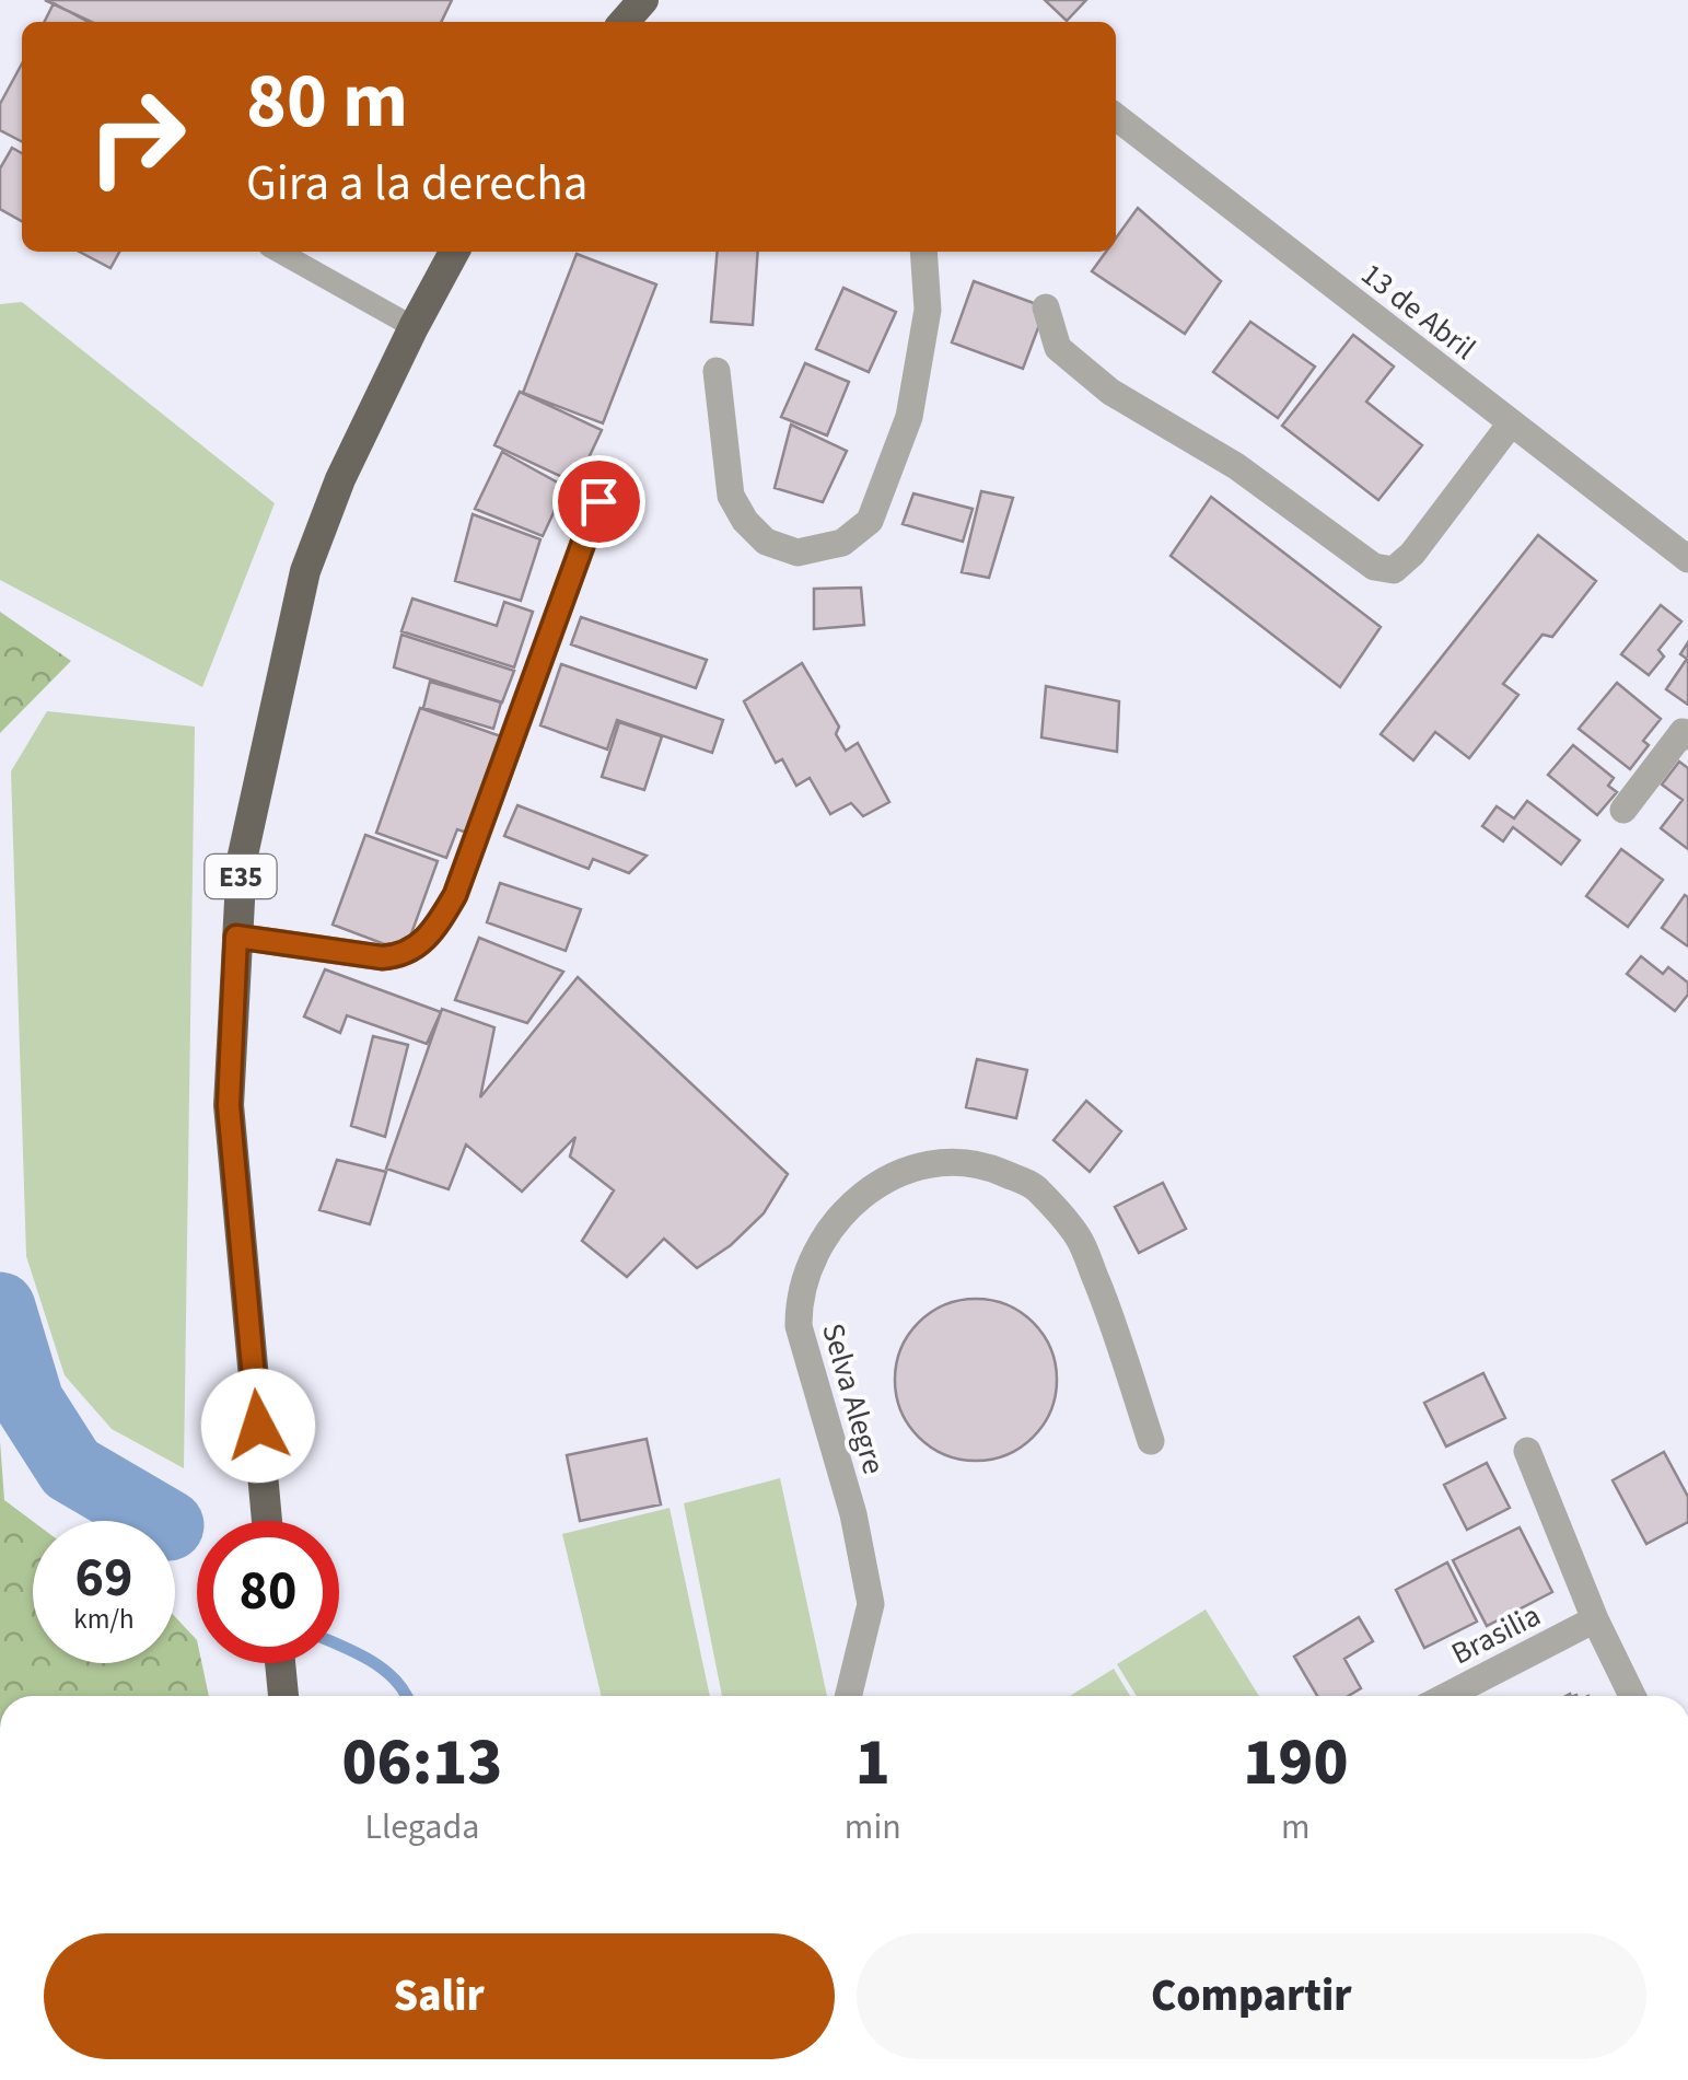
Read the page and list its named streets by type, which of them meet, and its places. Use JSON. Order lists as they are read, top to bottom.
{
  "streets": {
    "highway": ["E35"],
    "street": ["13 de Abril", "Selva Alegre", "Brasilia"]
  },
  "page": {
    "turn": ["80 m", "Gira a la derecha"],
    "speed": "69 km/h",
    "limit": "80",
    "eta": [
      "06:13",
      "Llegada",
      "1",
      "min",
      "190",
      "m"
    ],
    "buttons": ["Salir", "Compartir"]
  }
}
